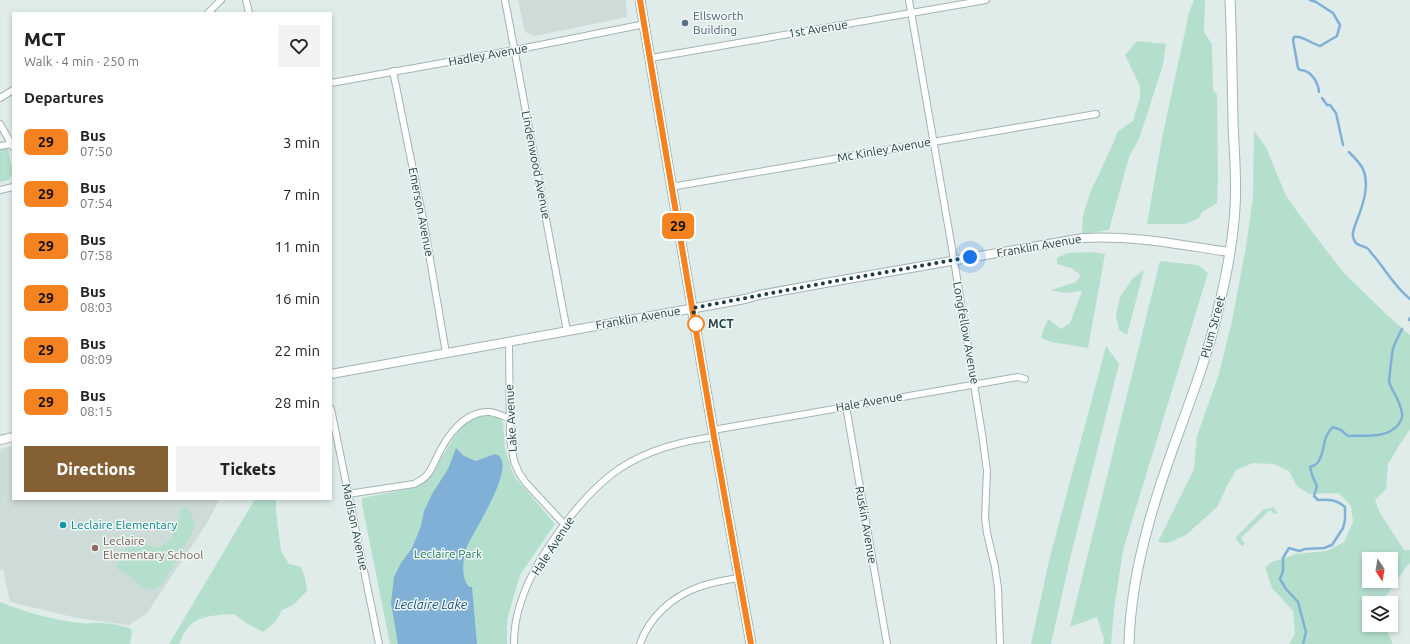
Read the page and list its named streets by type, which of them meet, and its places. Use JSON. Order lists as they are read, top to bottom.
{
  "streets": {
    "main road": ["Plum Street"],
    "street": [
      "1st Avenue",
      "Hadley Avenue",
      "Mc Kinley Avenue",
      "Lindenwood Avenue",
      "Emerson Avenue",
      "Franklin Avenue",
      "Longfellow Avenue",
      "Hale Avenue",
      "Lake Avenue",
      "Ruskin Avenue",
      "Madison Avenue"
    ]
  },
  "crossings": [
    ["1st Avenue", "Longfellow Avenue"],
    ["Hadley Avenue", "Lindenwood Avenue"],
    ["Hadley Avenue", "Emerson Avenue"],
    ["Mc Kinley Avenue", "Longfellow Avenue"],
    ["Lindenwood Avenue", "Franklin Avenue"],
    ["Emerson Avenue", "Franklin Avenue"],
    ["Franklin Avenue", "Plum Street"],
    ["Franklin Avenue", "Longfellow Avenue"],
    ["Franklin Avenue", "Lake Avenue"],
    ["Longfellow Avenue", "Hale Avenue"],
    ["Hale Avenue", "Lake Avenue"],
    ["Hale Avenue", "Ruskin Avenue"]
  ],
  "water": ["Leclaire Lake"],
  "parks": ["Leclaire Park"],
  "places": [
    "Ellsworth Building",
    "MCT",
    "Leclaire Elementary",
    "Leclaire Elementary School"
  ],
  "lines": ["bus line 29"],
  "north": "bottom",
  "page": {
    "on_map": "29",
    "heading": [
      ["MCT", "Walk · 4 min · 250 m"],
      "Departures"
    ],
    "list": [
      {
        "mark": "29",
        "name": "Bus",
        "note": "07:50",
        "value": "3 min"
      },
      {
        "mark": "29",
        "name": "Bus",
        "note": "07:54",
        "value": "7 min"
      },
      {
        "mark": "29",
        "name": "Bus",
        "note": "07:58",
        "value": "11 min"
      },
      {
        "mark": "29",
        "name": "Bus",
        "note": "08:03",
        "value": "16 min"
      },
      {
        "mark": "29",
        "name": "Bus",
        "note": "08:09",
        "value": "22 min"
      },
      {
        "mark": "29",
        "name": "Bus",
        "note": "08:15",
        "value": "28 min"
      }
    ],
    "buttons": ["Directions", "Tickets"]
  }
}
